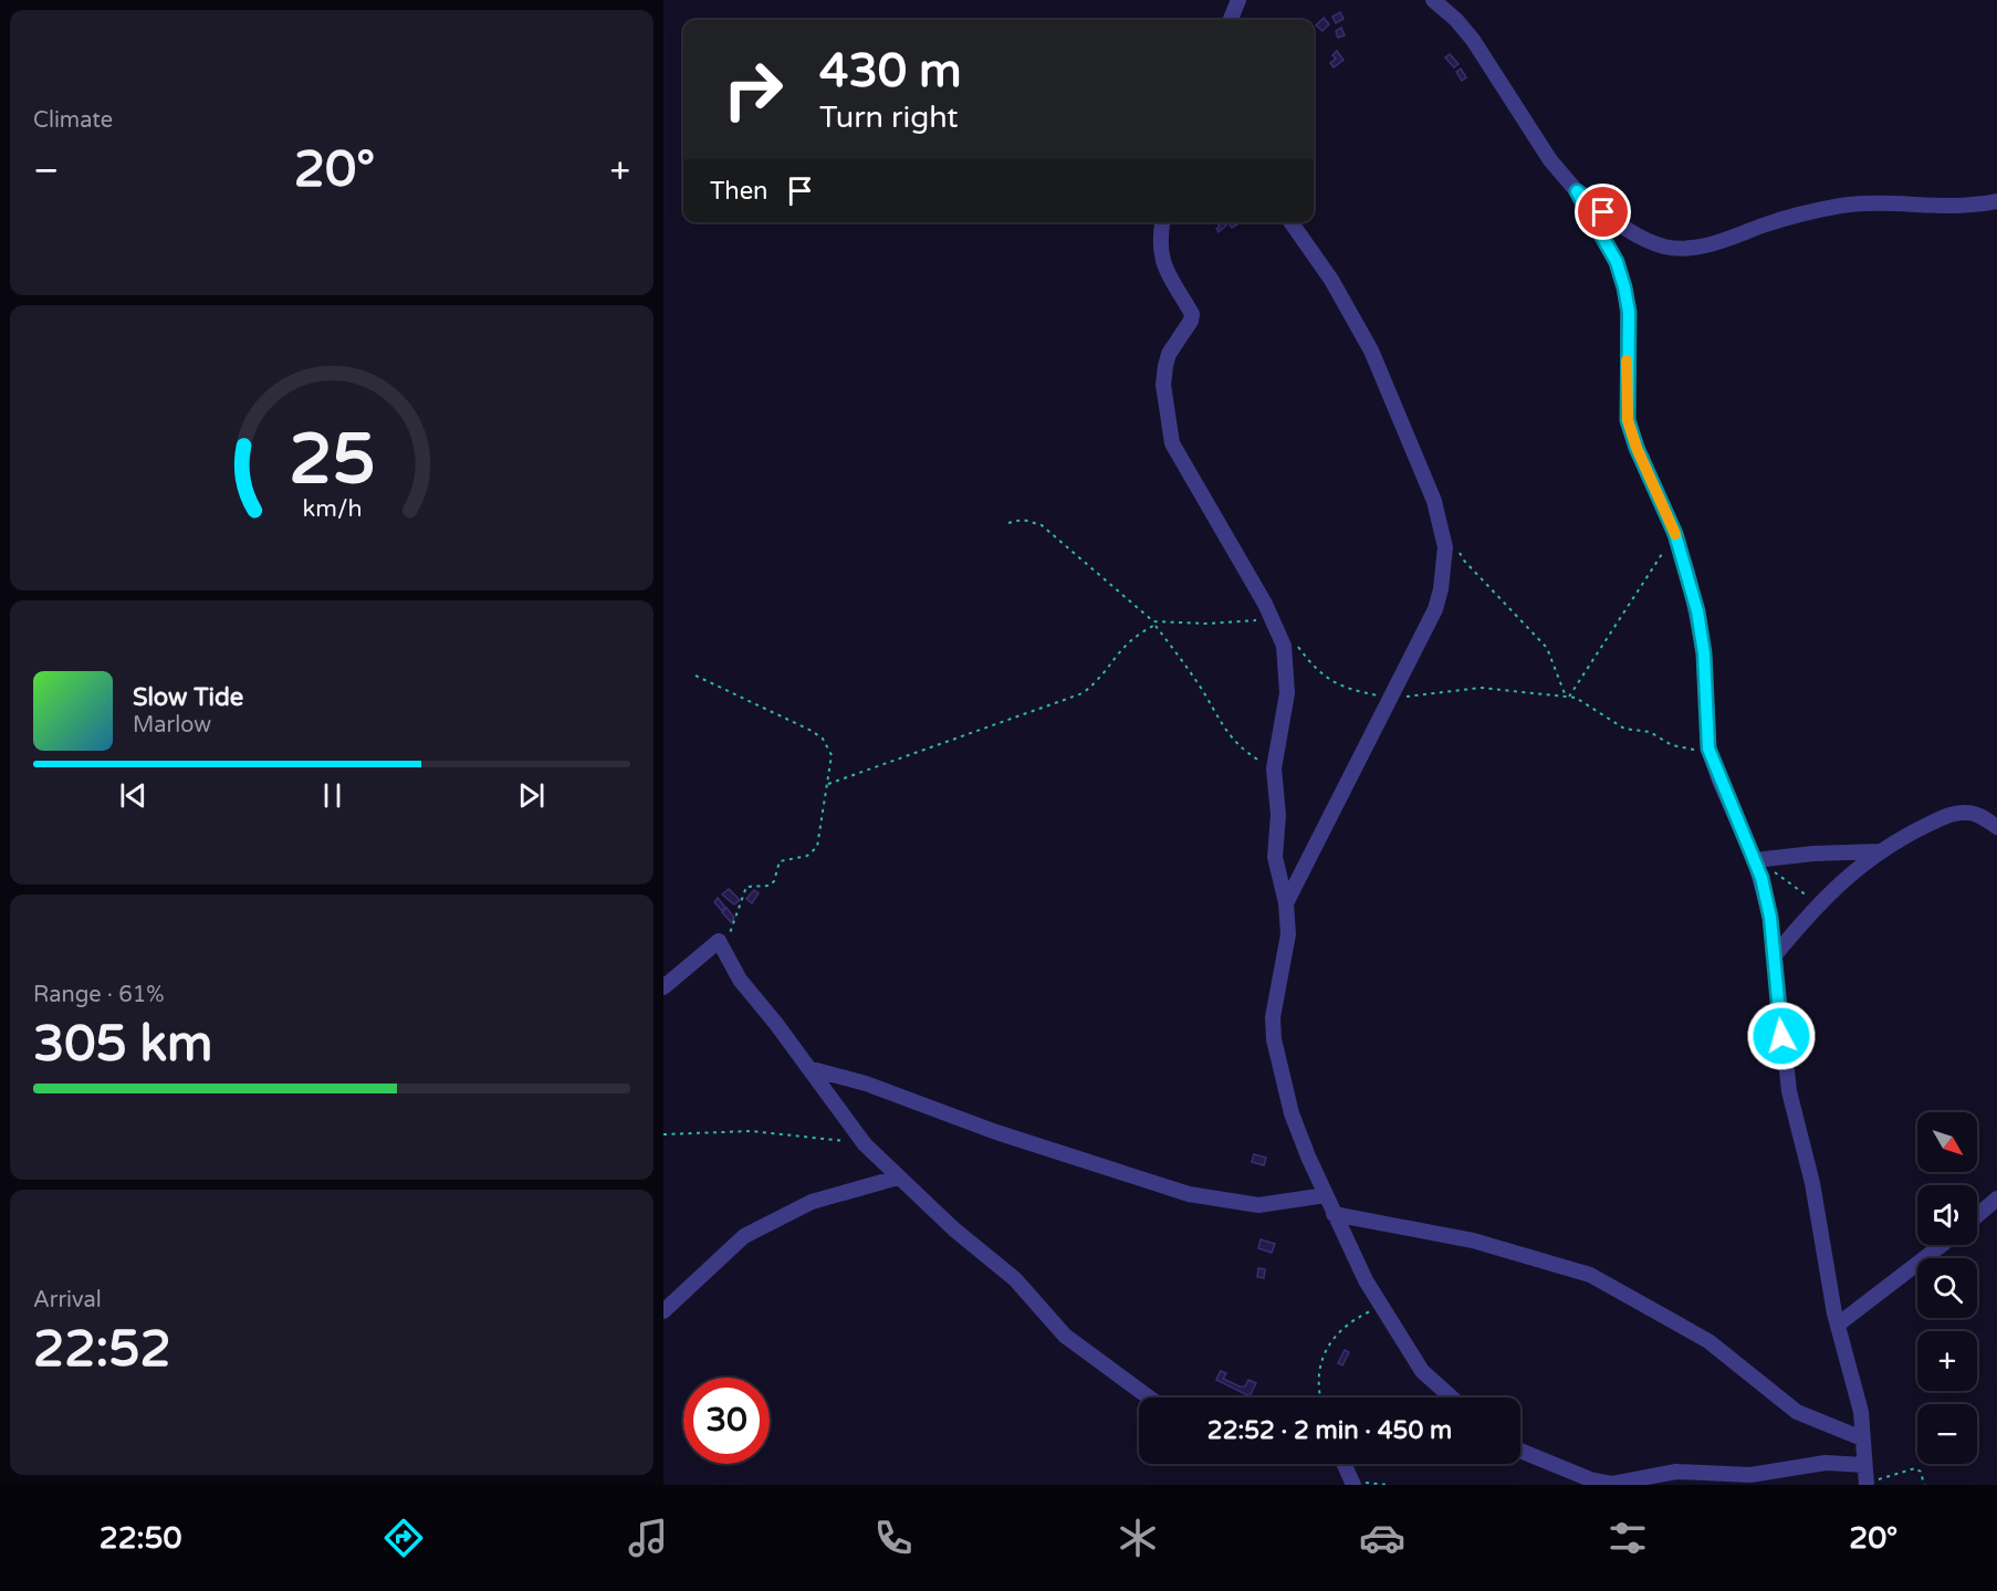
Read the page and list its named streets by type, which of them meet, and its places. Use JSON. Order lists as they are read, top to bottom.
{
  "north": "bottom right",
  "page": {
    "tile": [
      "Climate",
      ["Range · 61%", "305 km"],
      ["Arrival", "22:52"]
    ],
    "turn": ["430 m", "Turn right"],
    "heat": ["−", "20°", "+"],
    "then": "Then",
    "song": ["Slow Tide", "Marlow"],
    "map_buttons": ["+", "−"],
    "limit": "30",
    "trip": "22:52 · 2 min · 450 m",
    "tabs": ["22:50", "20°"],
    "gauge": ["25", "km/h"]
  }
}
